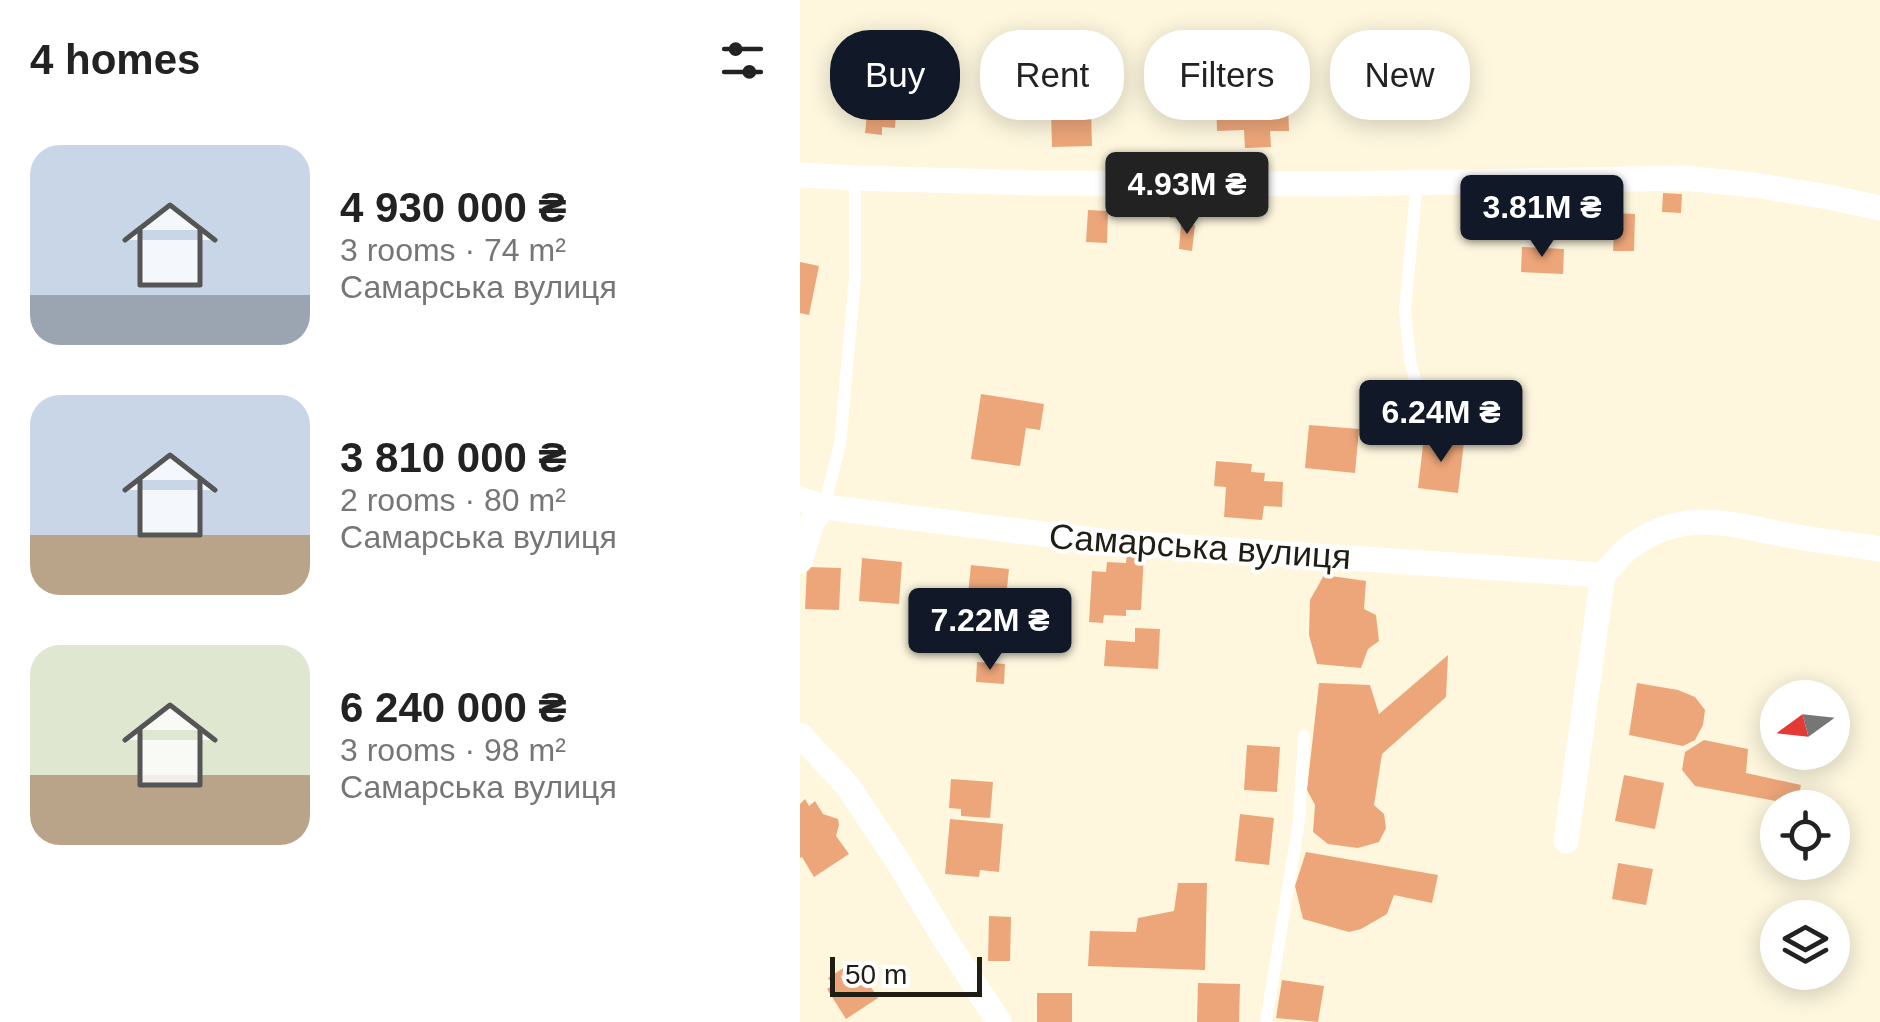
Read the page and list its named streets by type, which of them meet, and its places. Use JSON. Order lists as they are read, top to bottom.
{
  "streets": {
    "street": ["Самарська вулиця"]
  },
  "scale_bar": "50 m",
  "north": "left",
  "page": {
    "heading": "4 homes",
    "chip": [
      "Buy",
      "Rent",
      "Filters",
      "New"
    ],
    "list": [
      {
        "name": "4 930 000 ₴",
        "note": "3 rooms · 74 m² · Самарська вулиця"
      },
      {
        "name": "3 810 000 ₴",
        "note": "2 rooms · 80 m² · Самарська вулиця"
      },
      {
        "name": "6 240 000 ₴",
        "note": "3 rooms · 98 m² · Самарська вулиця"
      }
    ],
    "price": [
      "4.93M ₴",
      "3.81M ₴",
      "6.24M ₴",
      "7.22M ₴"
    ],
    "scale": "50 m"
  }
}
